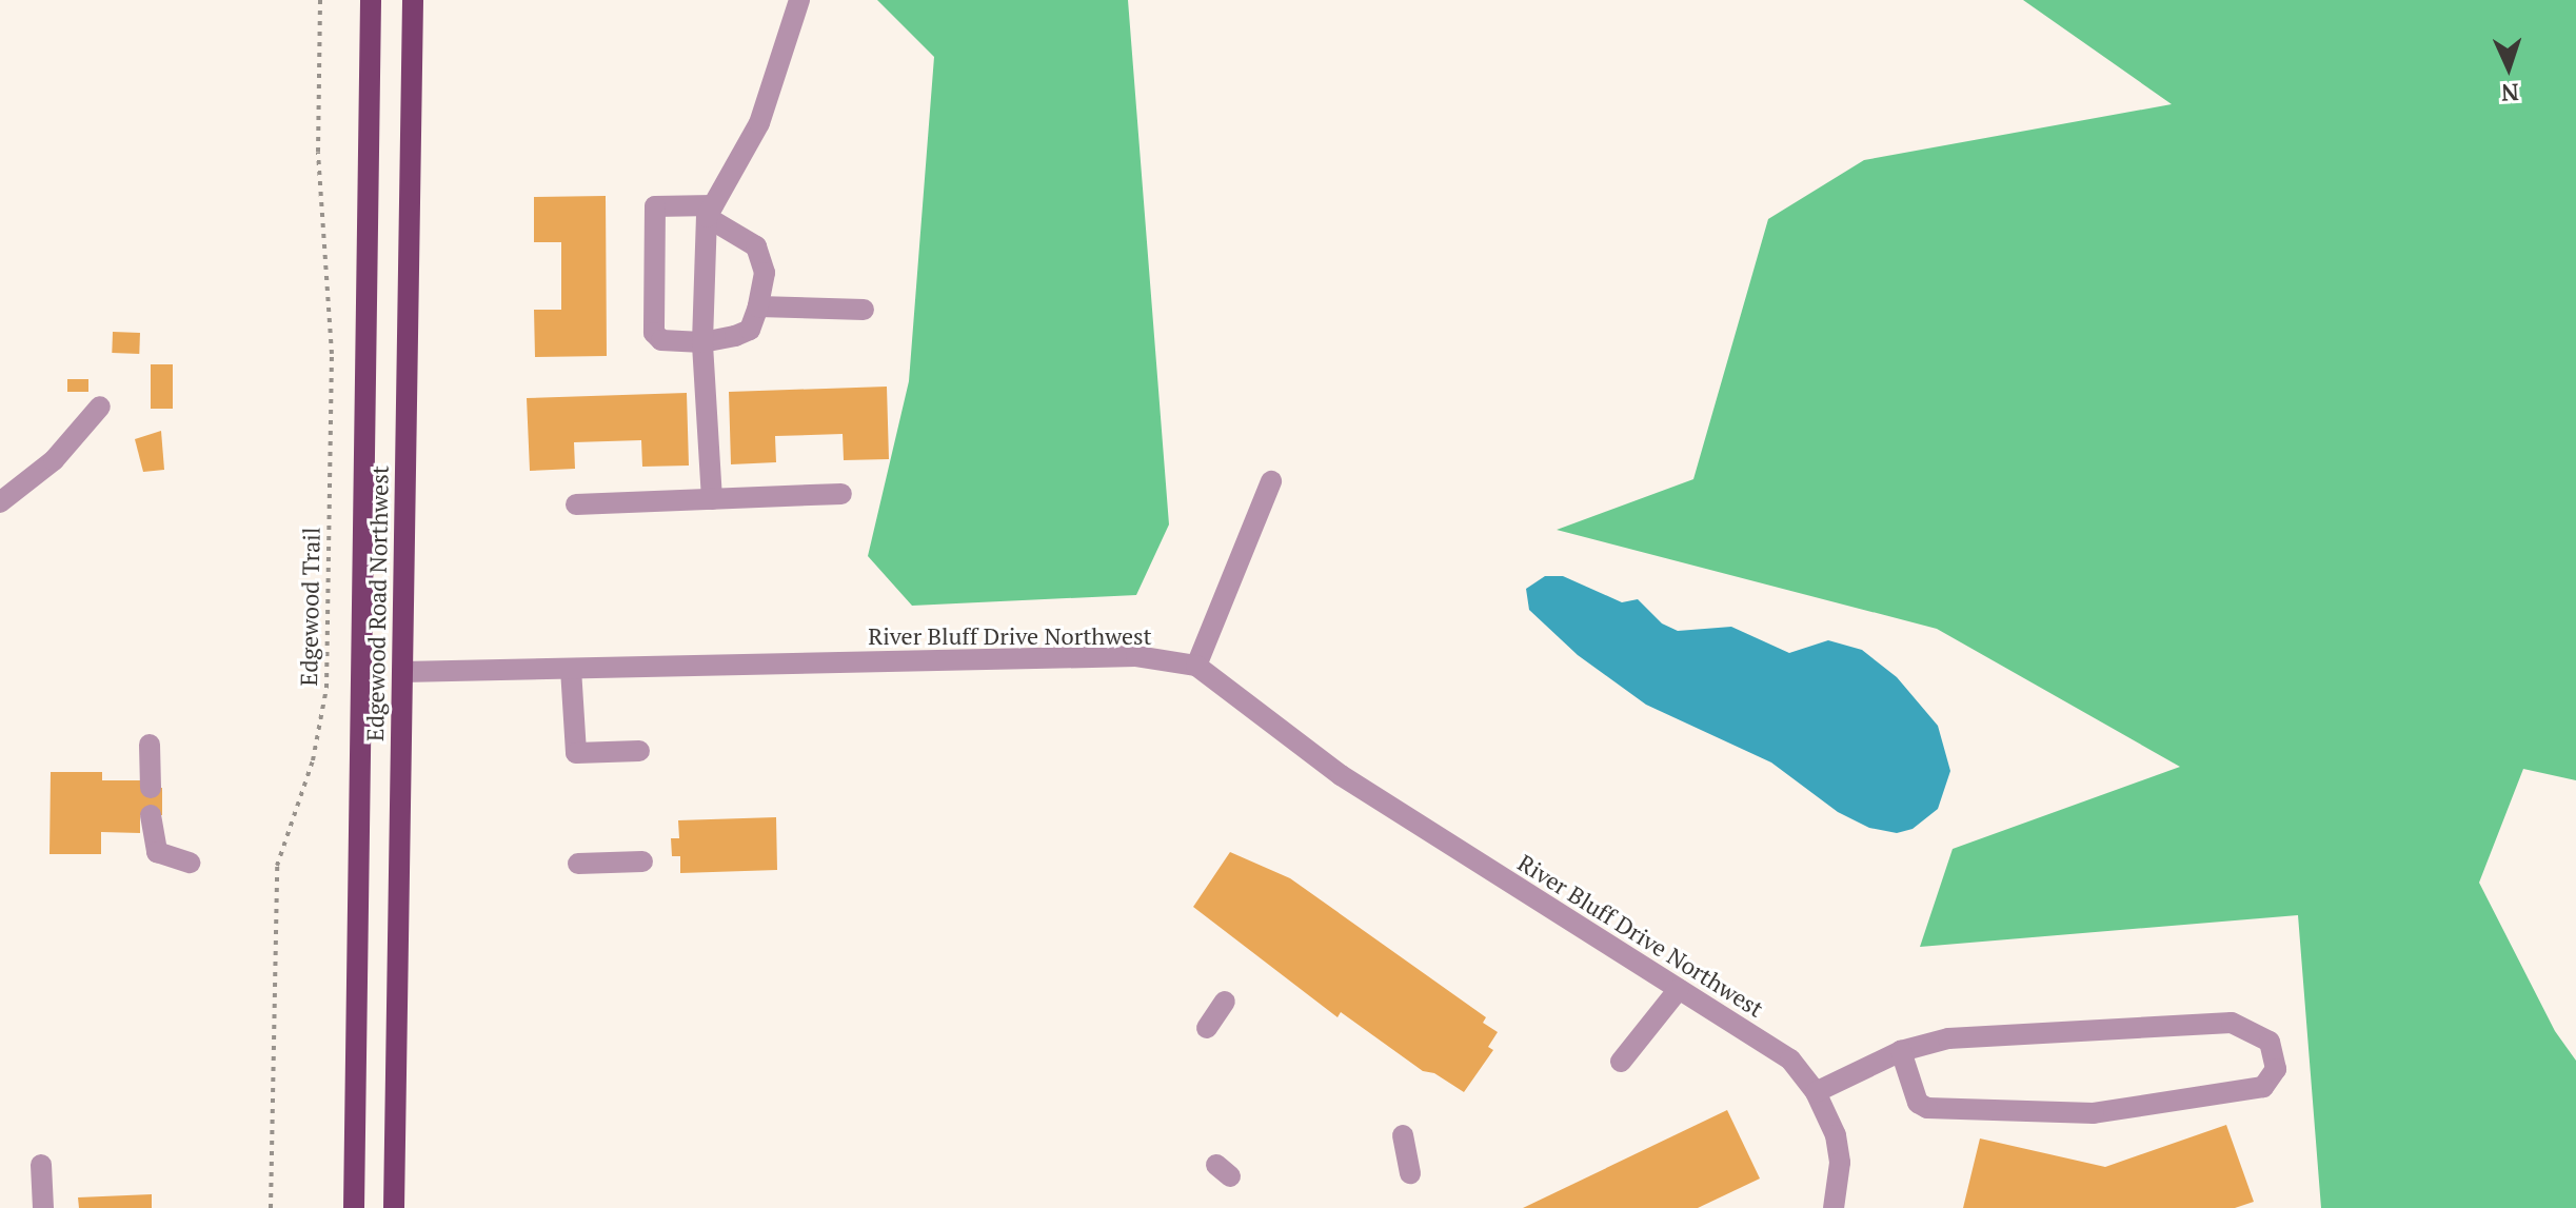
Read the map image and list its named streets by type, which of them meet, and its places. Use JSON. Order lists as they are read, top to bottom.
{
  "streets": {
    "main road": ["Edgewood Road Northwest"],
    "street": ["River Bluff Drive Northwest"],
    "path": ["Edgewood Trail"]
  },
  "crossings": [
    ["Edgewood Road Northwest", "River Bluff Drive Northwest"]
  ],
  "north": "bottom"
}
